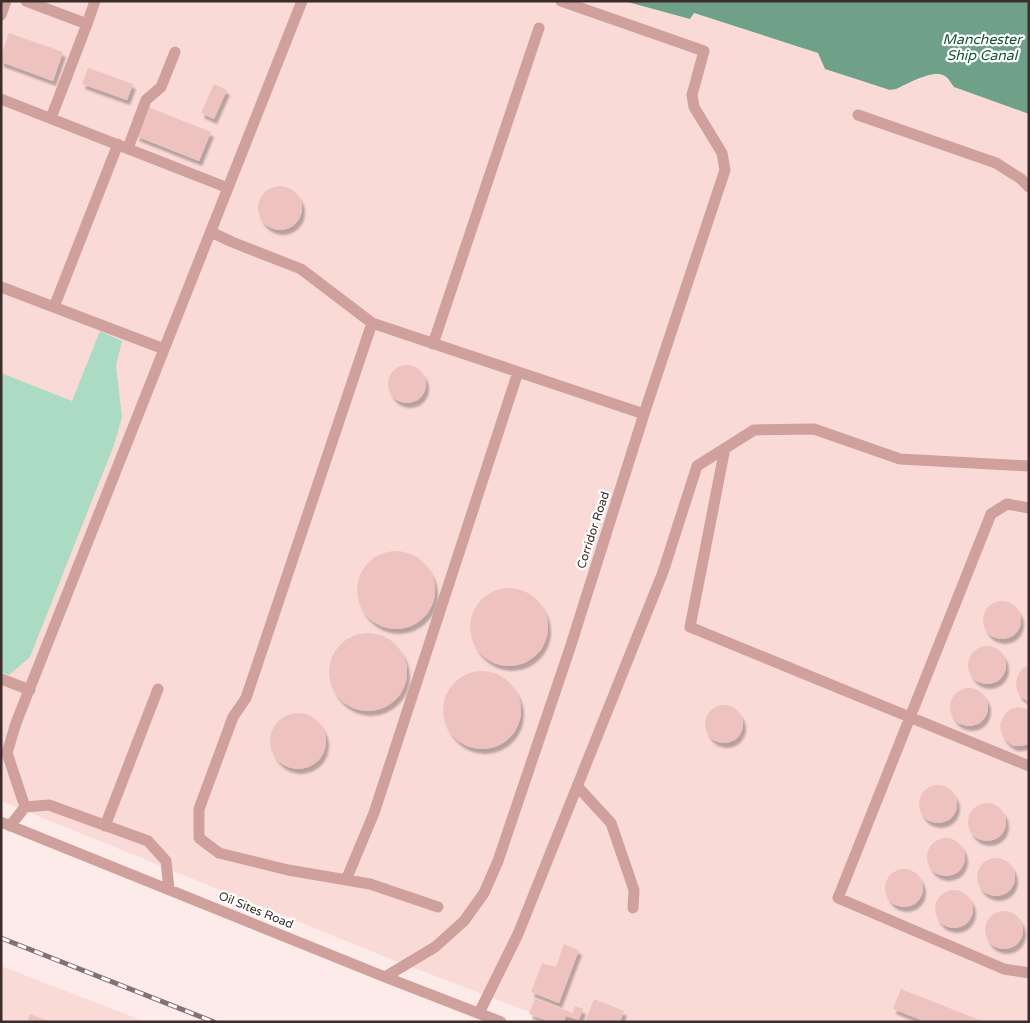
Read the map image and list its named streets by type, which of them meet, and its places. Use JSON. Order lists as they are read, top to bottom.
{
  "streets": {
    "street": ["Corridor Road", "Oil Sites Road"]
  },
  "crossings": [
    ["Corridor Road", "Oil Sites Road"]
  ],
  "water": ["Manchester Ship Canal"]
}
